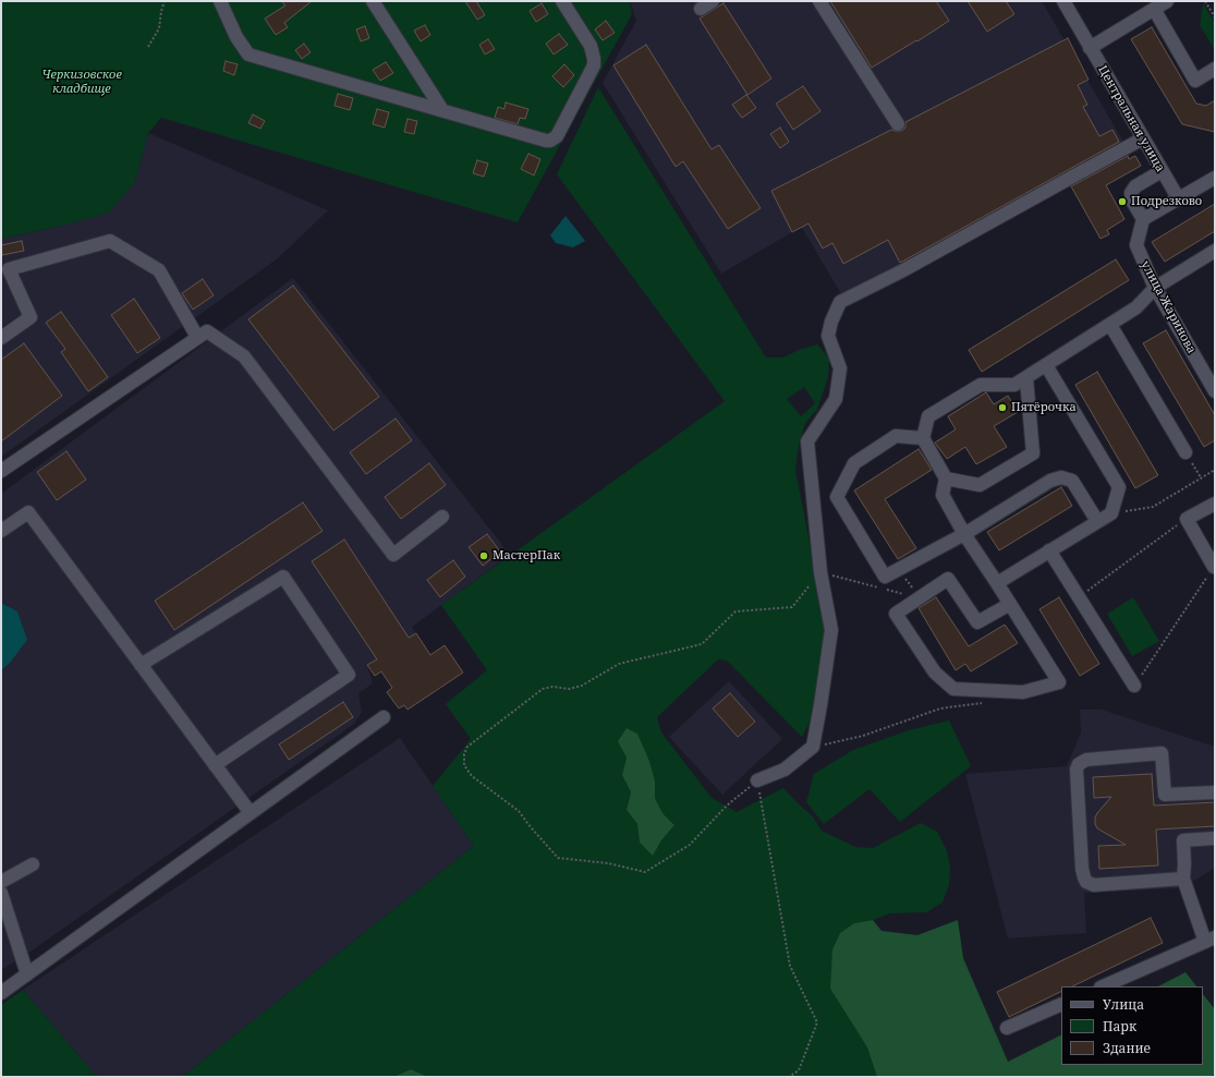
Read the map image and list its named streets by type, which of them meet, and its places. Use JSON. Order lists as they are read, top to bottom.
{
  "streets": {
    "street": ["Центральная улица", "улица Жаринова"]
  },
  "parks": ["Черкизовское кладбище"],
  "places": ["Подрезково", "Пятёрочка", "МастерПак"],
  "legend": ["Улица", "Парк", "Здание"]
}
